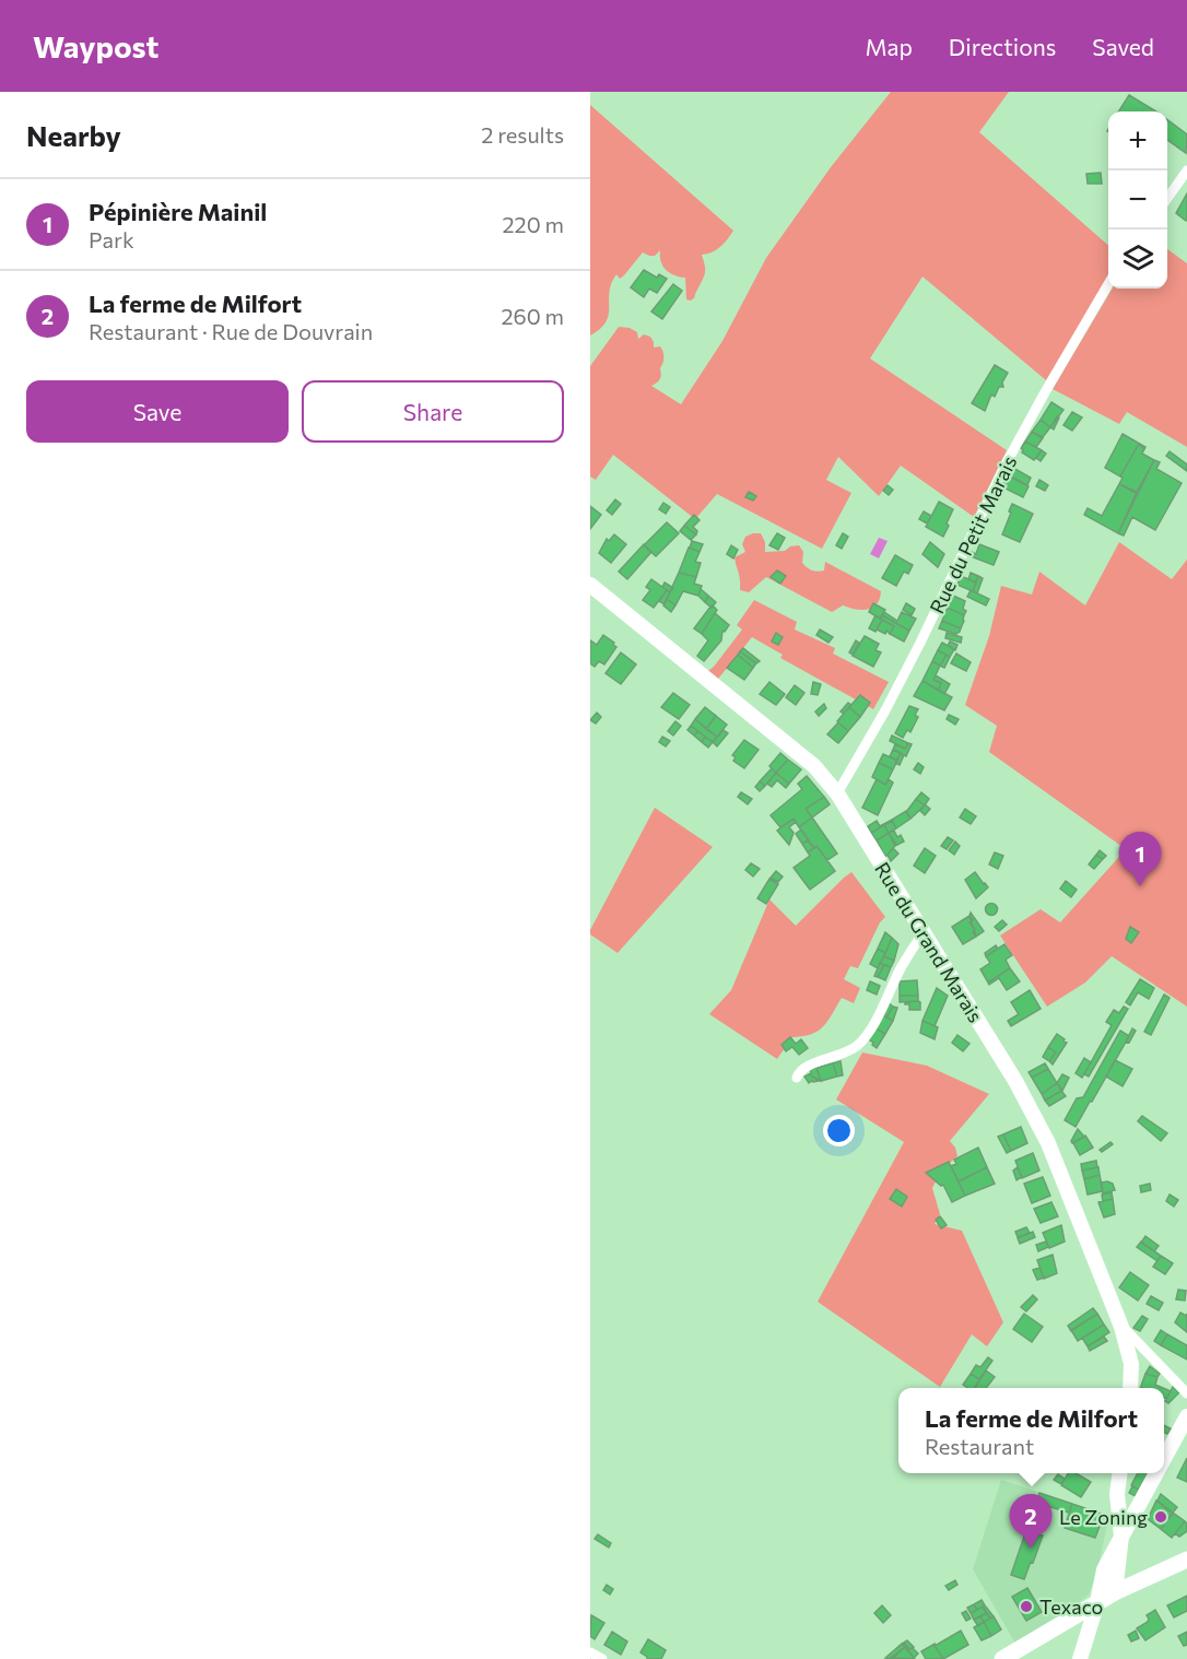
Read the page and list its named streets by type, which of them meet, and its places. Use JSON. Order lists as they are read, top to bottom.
{
  "streets": {
    "street": ["Rue du Petit Marais", "Rue du Grand Marais"]
  },
  "crossings": [
    ["Rue du Petit Marais", "Rue du Grand Marais"]
  ],
  "places": ["Le Zoning", "Texaco"],
  "page": {
    "header": "Waypost",
    "nav": ["Map", "Directions", "Saved"],
    "heading": ["Nearby", "2 results"],
    "map_buttons": ["+", "−"],
    "list": [
      {
        "mark": "1",
        "name": "Pépinière Mainil",
        "note": "Park",
        "value": "220 m"
      },
      {
        "mark": "2",
        "name": "La ferme de Milfort",
        "note": "Restaurant · Rue de Douvrain",
        "value": "260 m"
      }
    ],
    "buttons": ["Save", "Share"],
    "pins": ["1", "2"],
    "popup": ["La ferme de Milfort", "Restaurant"]
  }
}
